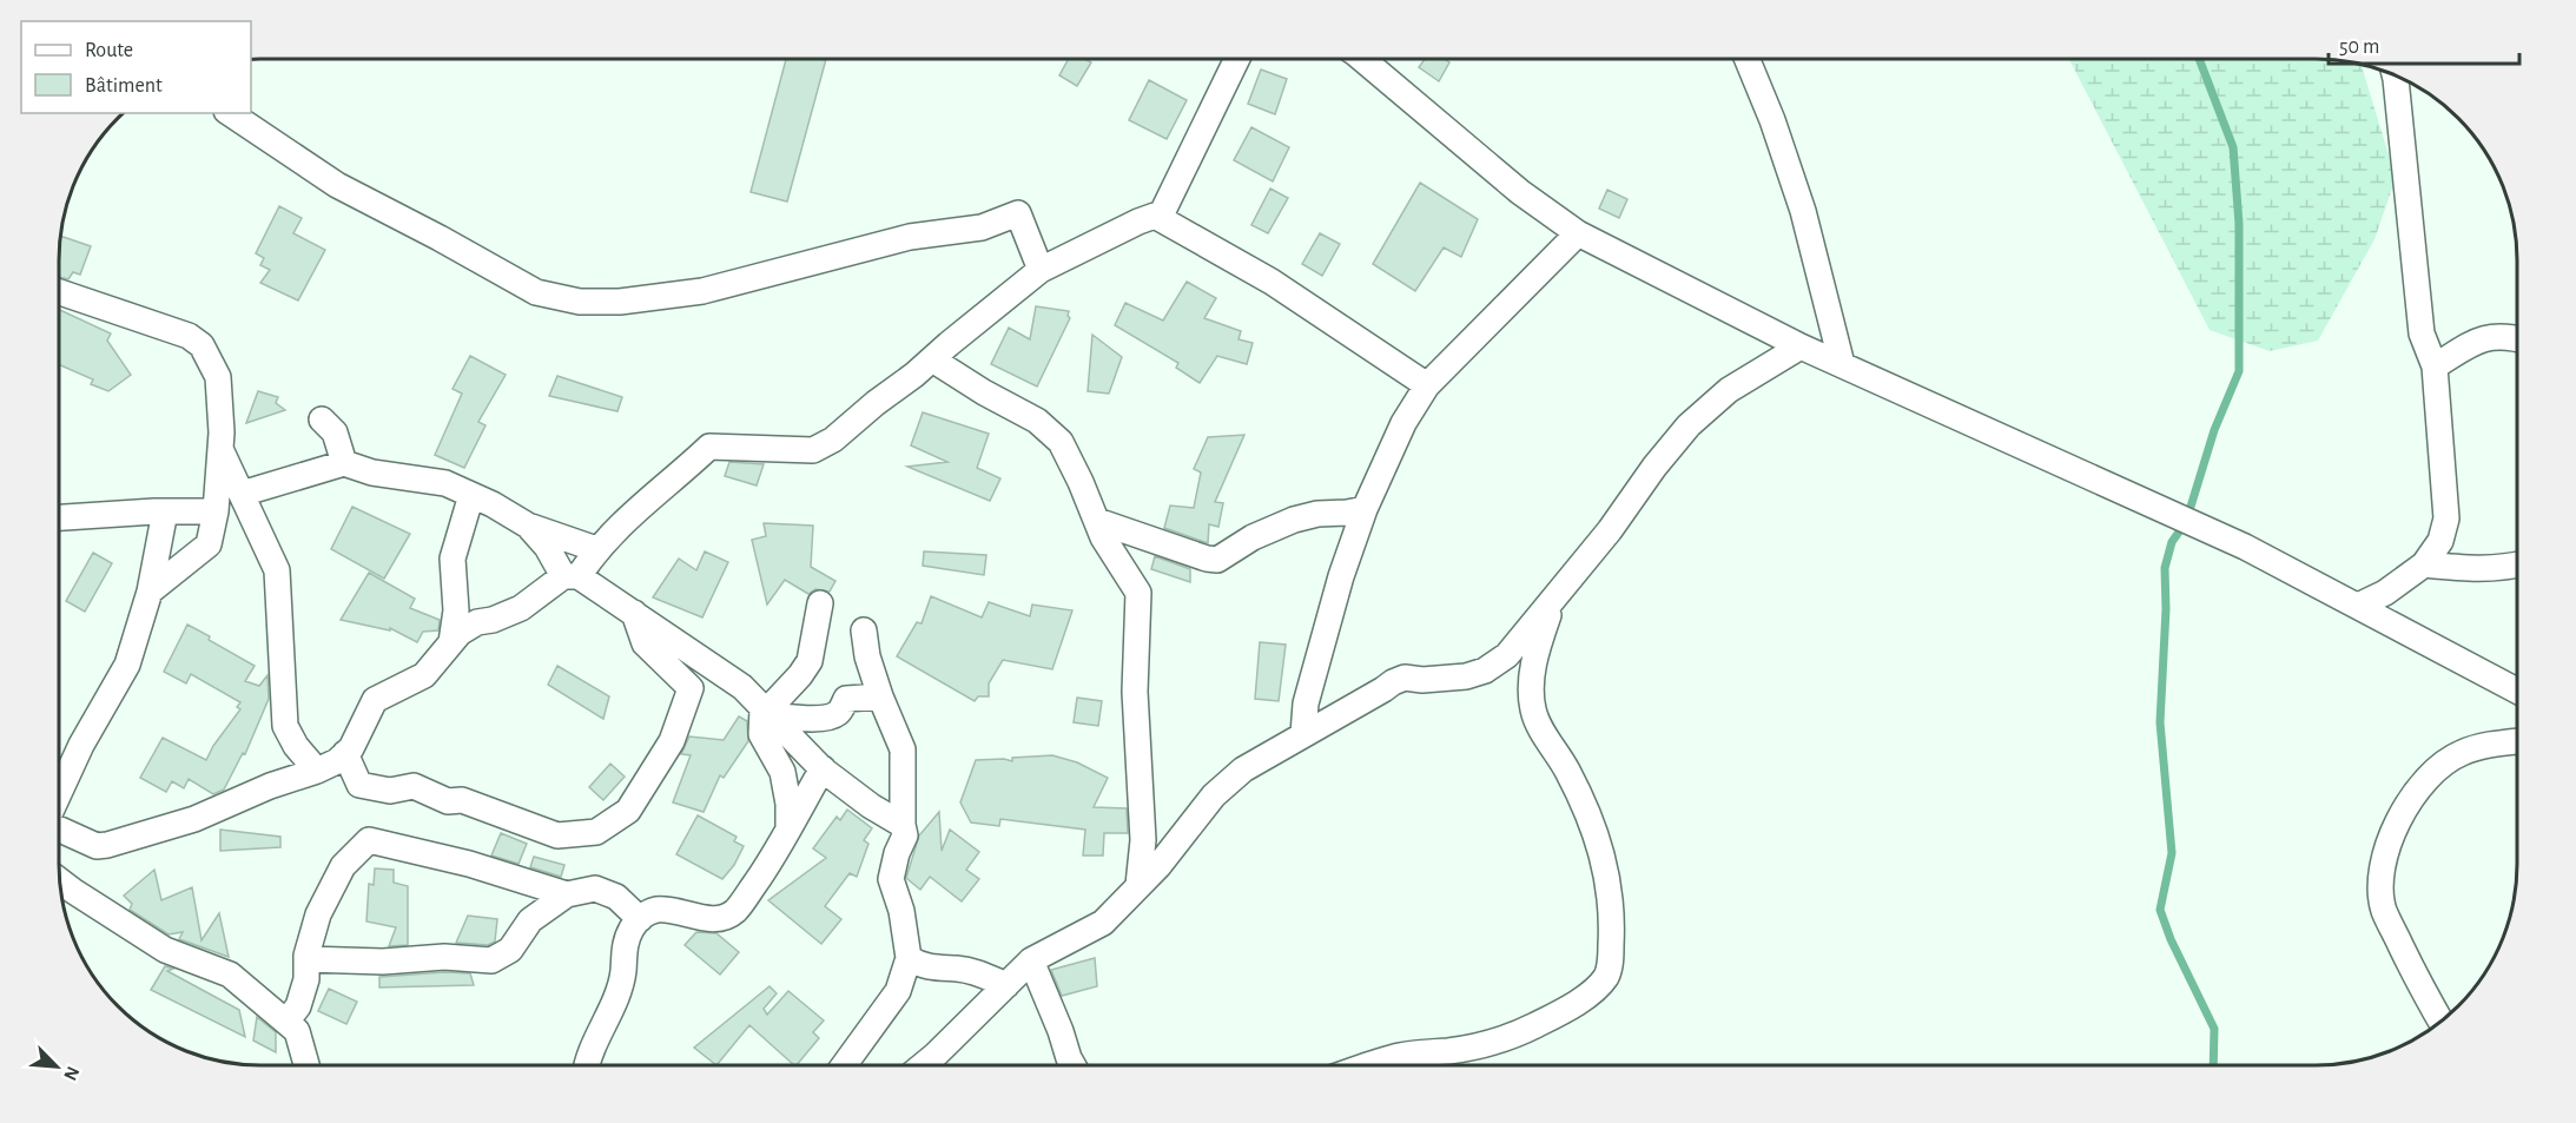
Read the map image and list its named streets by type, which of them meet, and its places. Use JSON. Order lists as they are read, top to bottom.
{
  "legend": ["Route", "Bâtiment"],
  "scale_bar": "50 m",
  "north": "bottom right"
}
